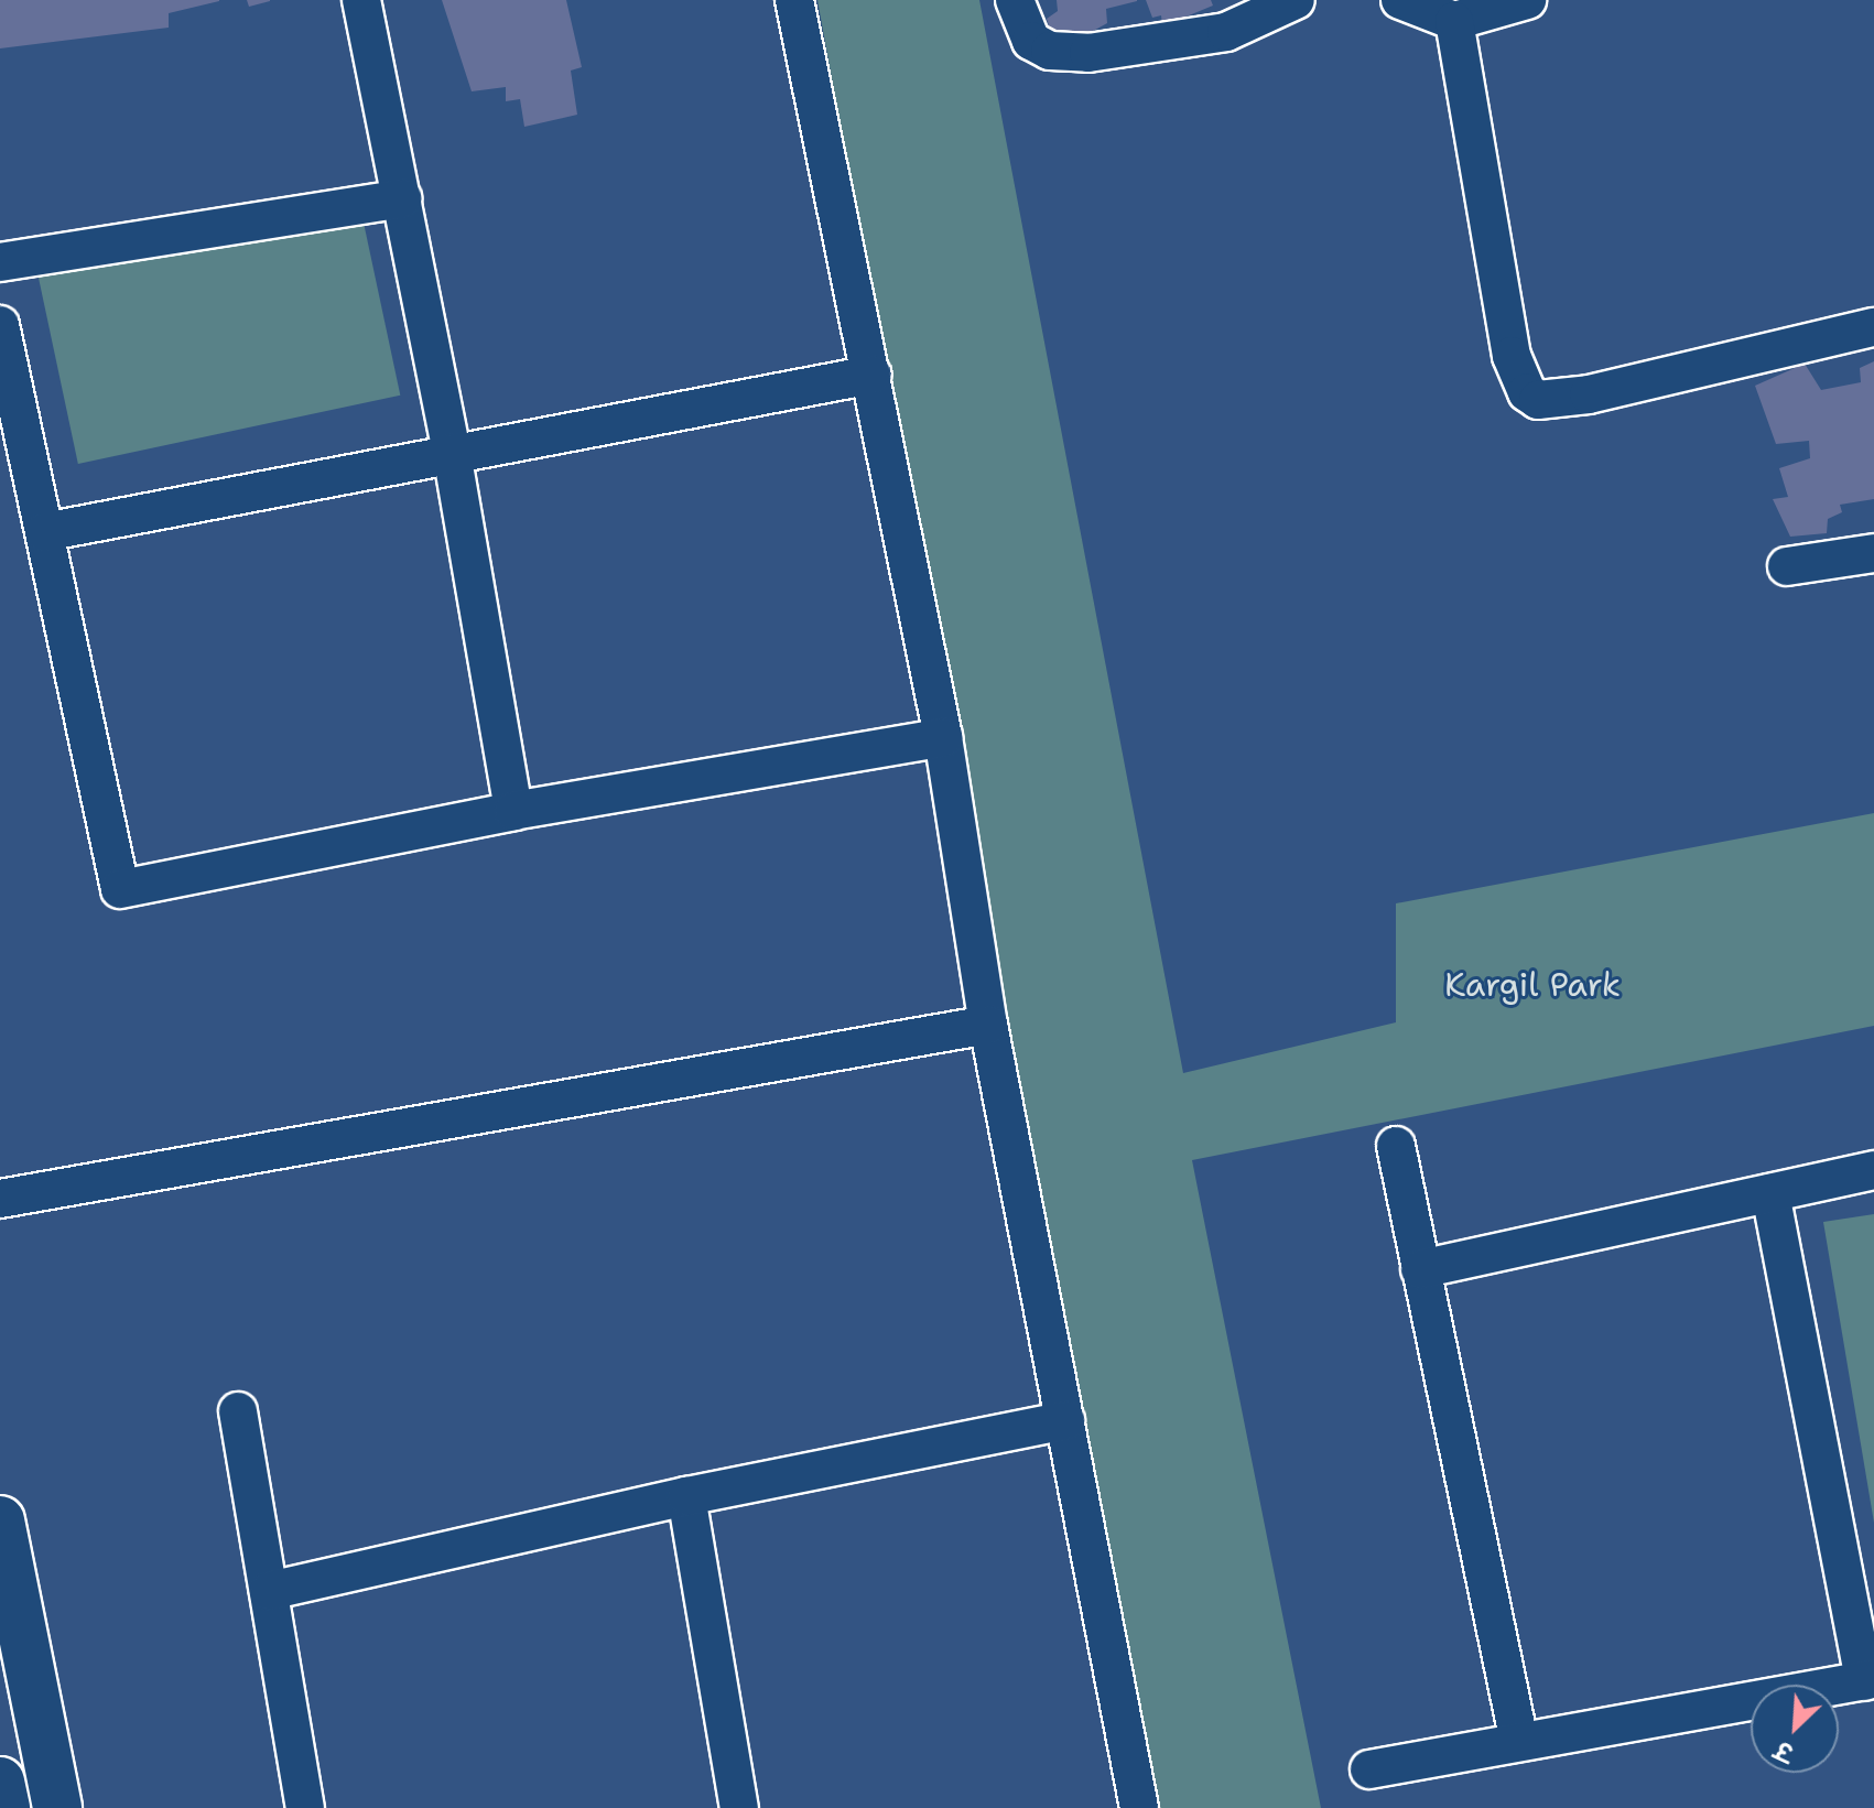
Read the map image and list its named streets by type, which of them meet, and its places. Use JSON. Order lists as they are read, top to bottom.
{
  "parks": ["Kargil Park"],
  "north": "bottom left"
}
